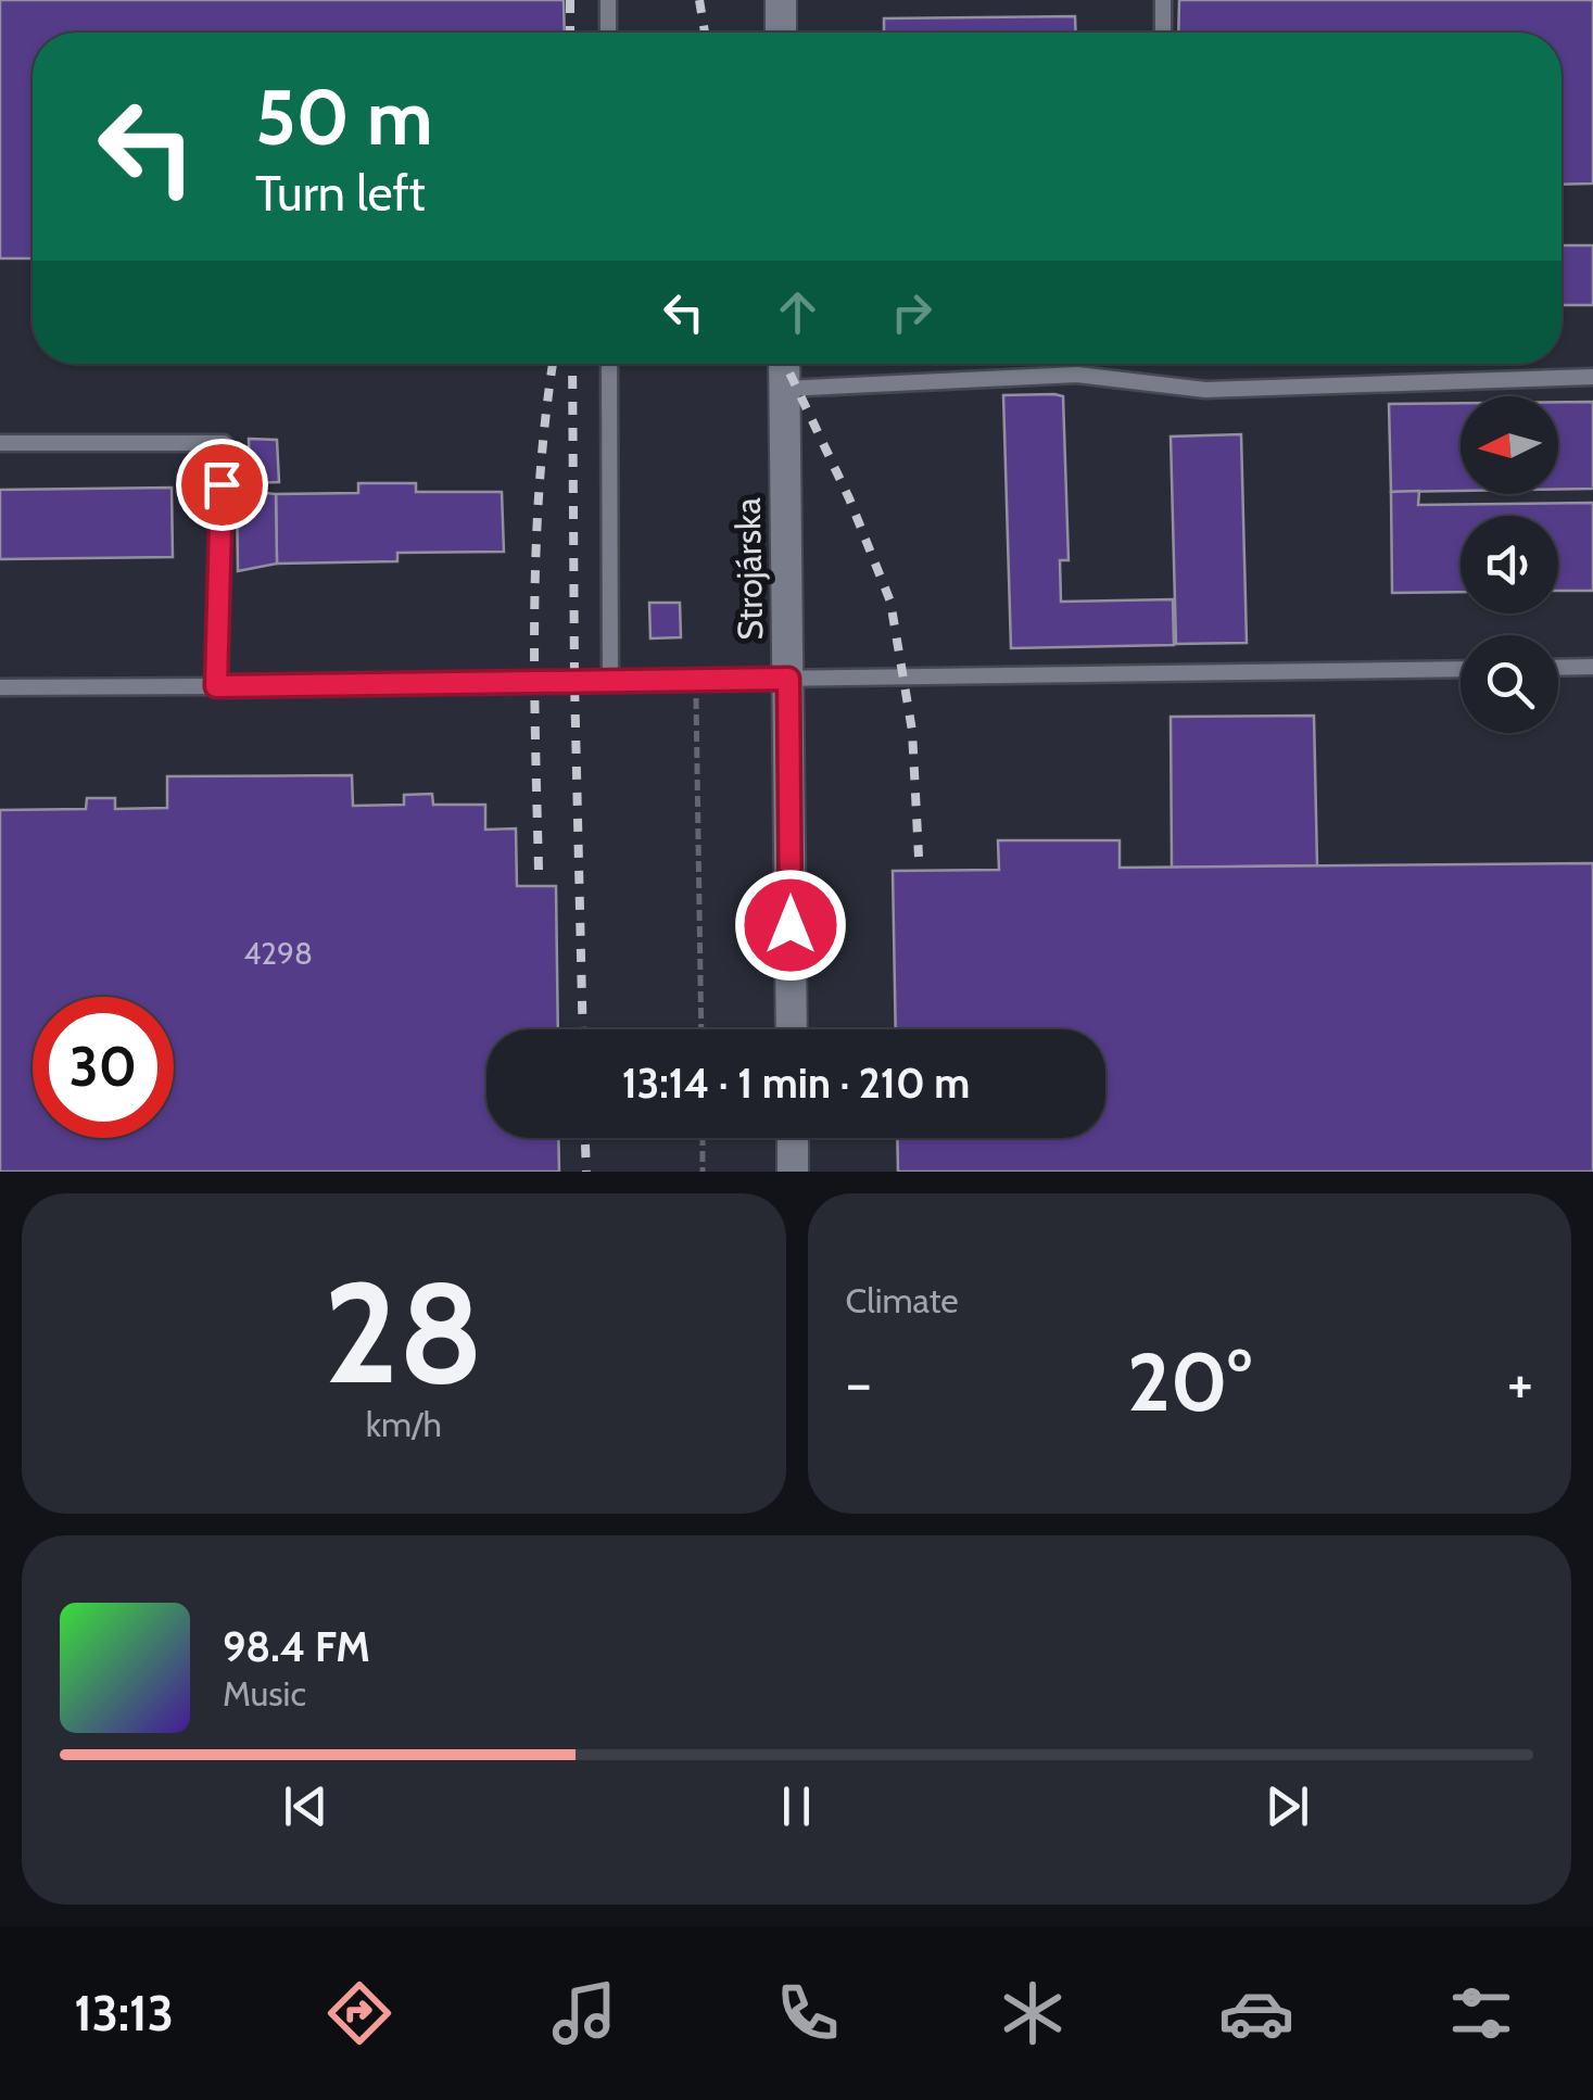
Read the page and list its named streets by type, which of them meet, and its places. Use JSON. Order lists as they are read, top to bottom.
{
  "streets": {
    "street": ["Strojárska"]
  },
  "house_numbers": ["4298"],
  "north": "left",
  "page": {
    "turn": ["50 m", "Turn left"],
    "limit": "30",
    "trip": "13:14 · 1 min · 210 m",
    "tile": [
      ["28", "km/h"],
      "Climate"
    ],
    "heat": ["−", "20°", "+"],
    "song": ["98.4 FM", "Music"],
    "tabs": "13:13"
  }
}
